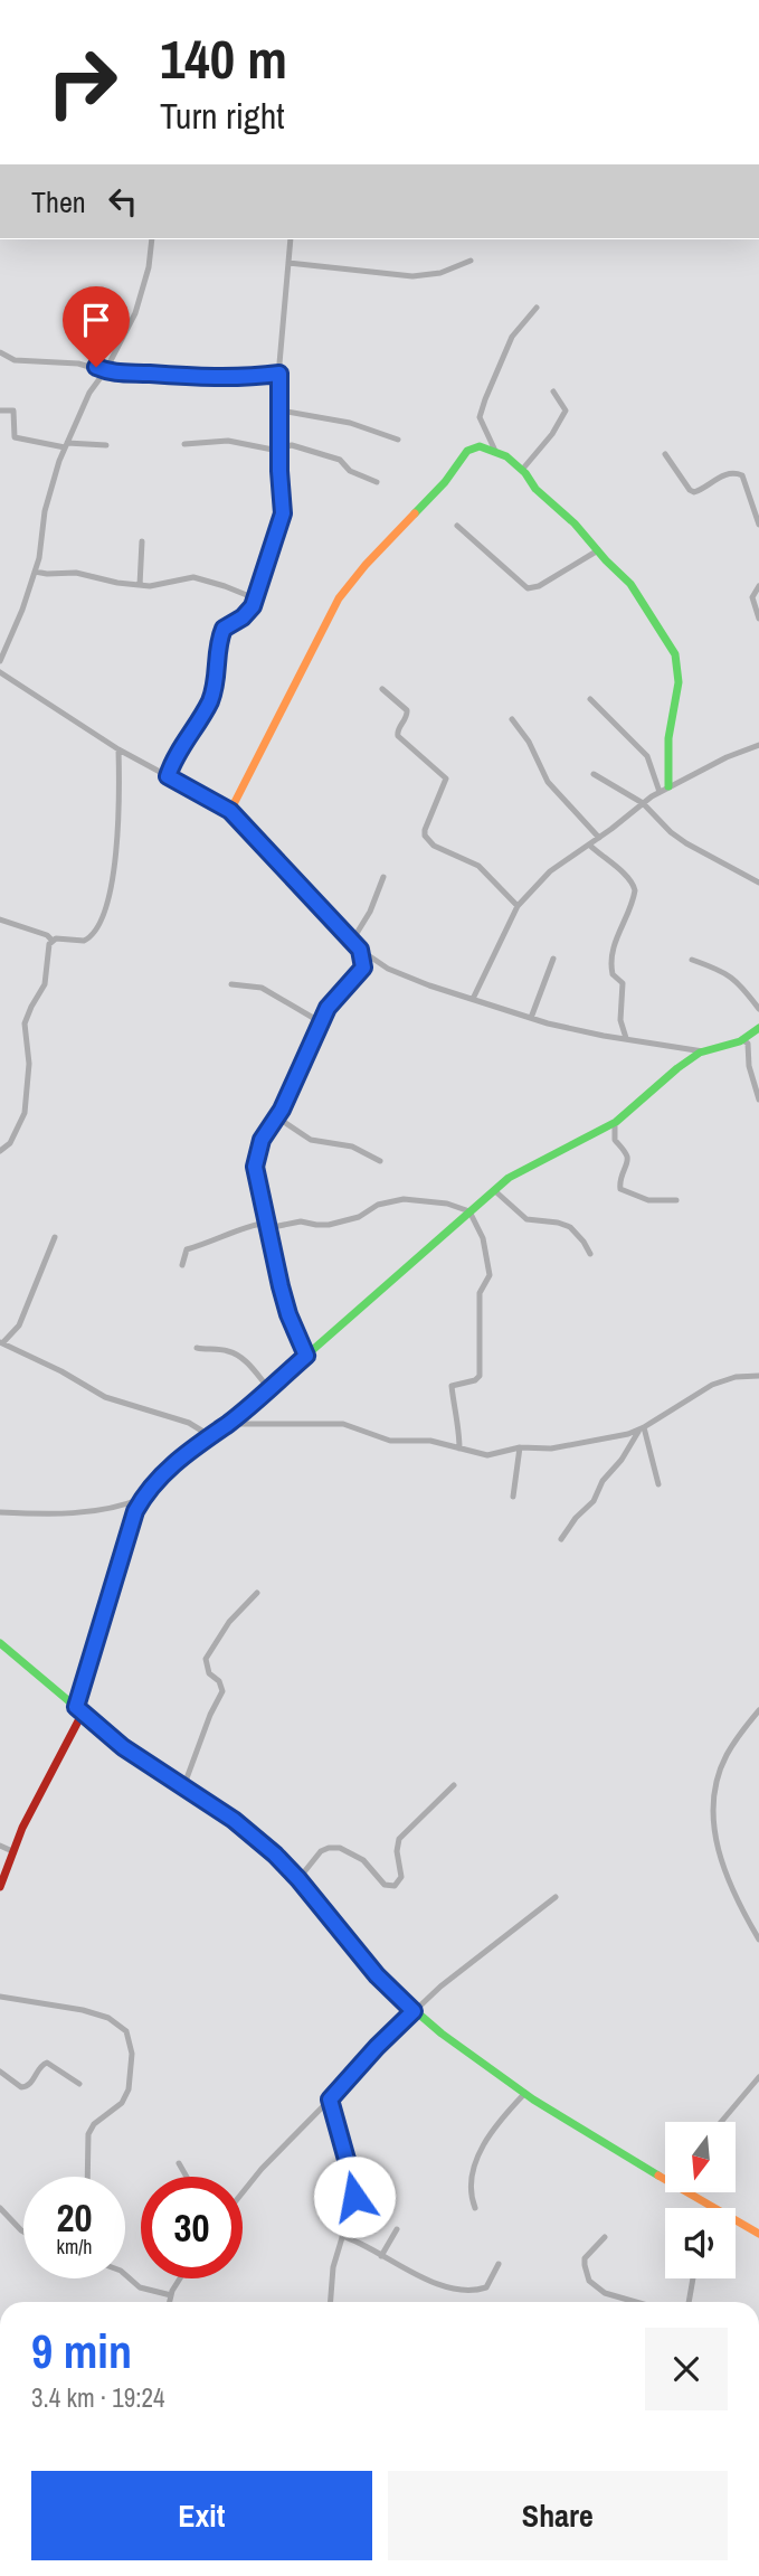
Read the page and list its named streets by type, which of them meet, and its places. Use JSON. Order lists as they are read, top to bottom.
{
  "north": "bottom",
  "page": {
    "turn": ["140 m", "Turn right"],
    "then": "Then",
    "speed": "20 km/h",
    "limit": "30",
    "heading": ["9 min", "3.4 km · 19:24"],
    "buttons": ["Exit", "Share"]
  }
}
